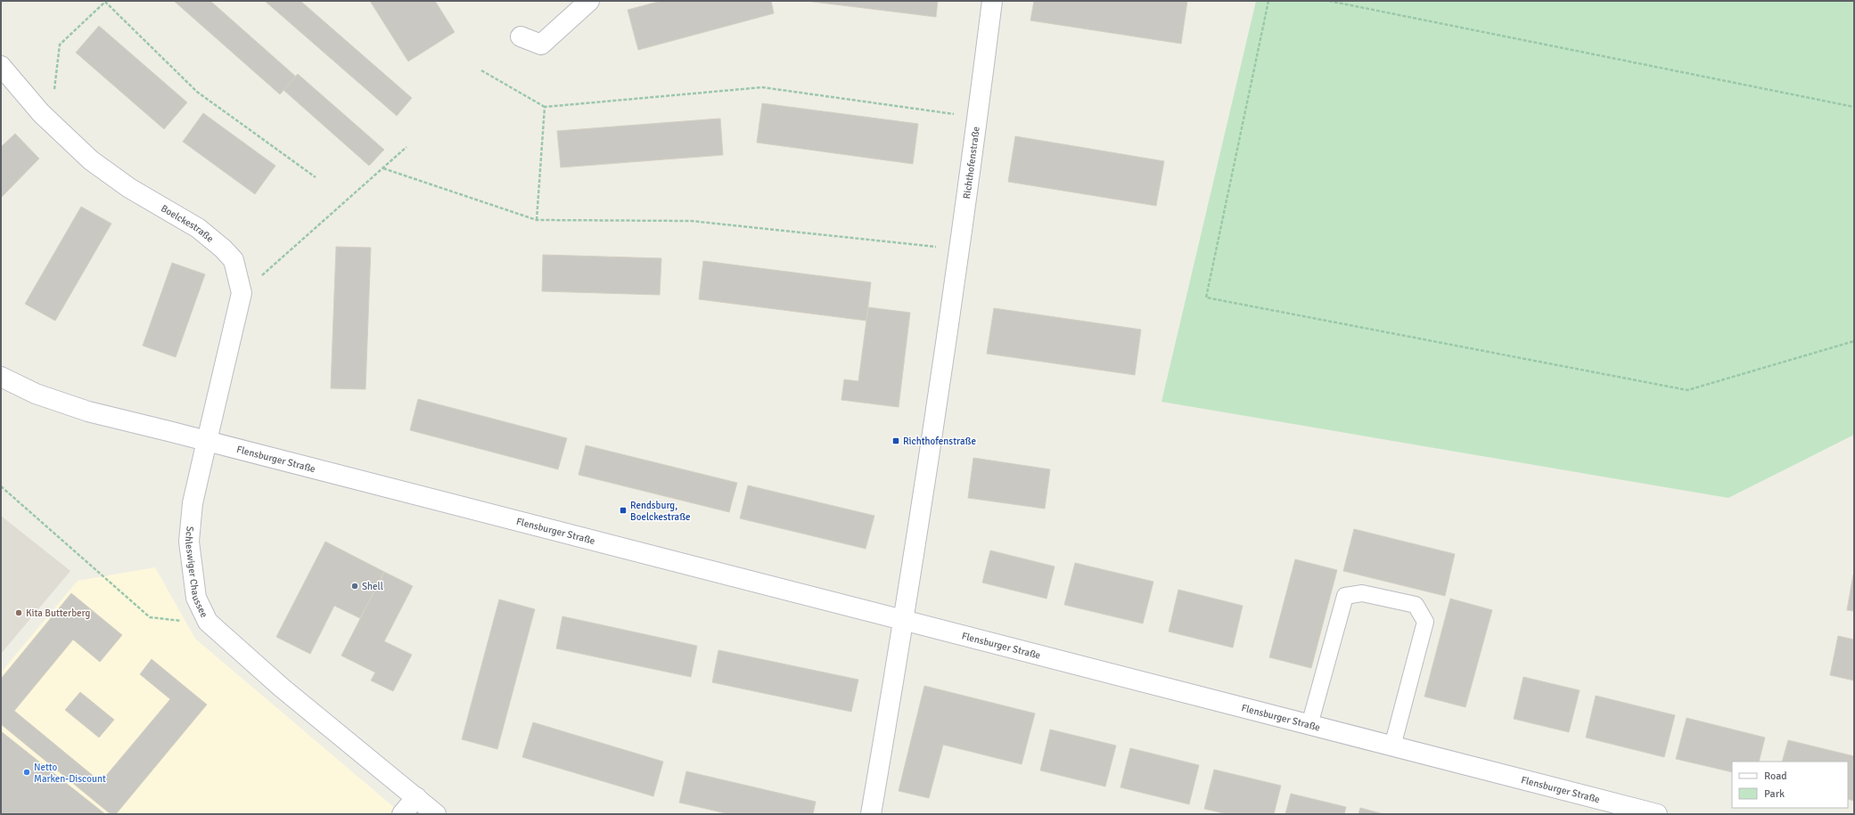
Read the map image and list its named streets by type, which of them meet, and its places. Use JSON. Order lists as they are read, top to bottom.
{
  "streets": {
    "street": [
      "Richthofenstraße",
      "Boelckestraße",
      "Flensburger Straße",
      "Schleswiger Chaussee"
    ]
  },
  "crossings": [
    ["Richthofenstraße", "Flensburger Straße"],
    ["Boelckestraße", "Flensburger Straße"],
    ["Boelckestraße", "Schleswiger Chaussee"],
    ["Flensburger Straße", "Schleswiger Chaussee"]
  ],
  "places": {
    "transit": ["Richthofenstraße", "Rendsburg, Boelckestraße"],
    "other": ["Shell", "Kita Butterberg", "Netto Marken-Discount"]
  },
  "legend": ["Road", "Park"]
}
